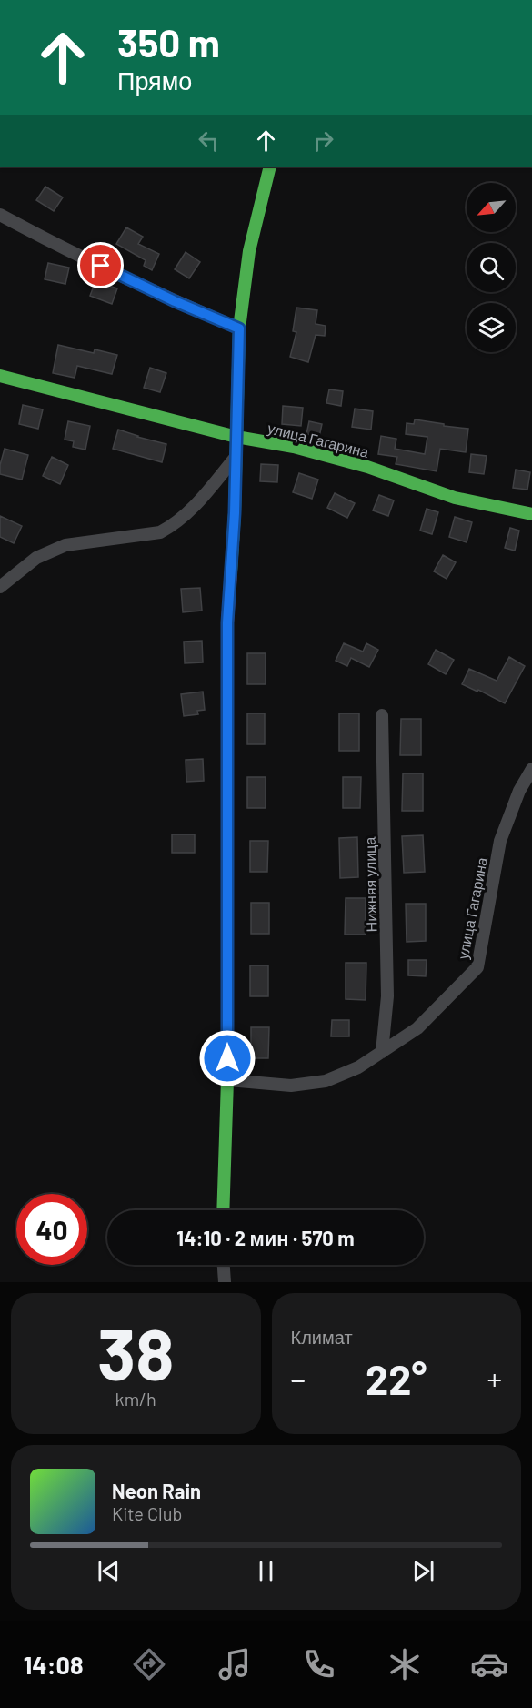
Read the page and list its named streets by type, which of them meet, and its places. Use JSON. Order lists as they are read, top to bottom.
{
  "streets": {
    "street": ["улица Гагарина", "Нижняя улица"]
  },
  "crossings": [
    ["улица Гагарина", "Нижняя улица"]
  ],
  "north": "bottom left",
  "page": {
    "turn": ["350 m", "Прямо"],
    "limit": "40",
    "trip": "14:10 · 2 мин · 570 m",
    "tile": [
      ["38", "km/h"],
      "Климат"
    ],
    "heat": ["−", "22°", "+"],
    "song": ["Neon Rain", "Kite Club"],
    "tabs": "14:08"
  }
}
